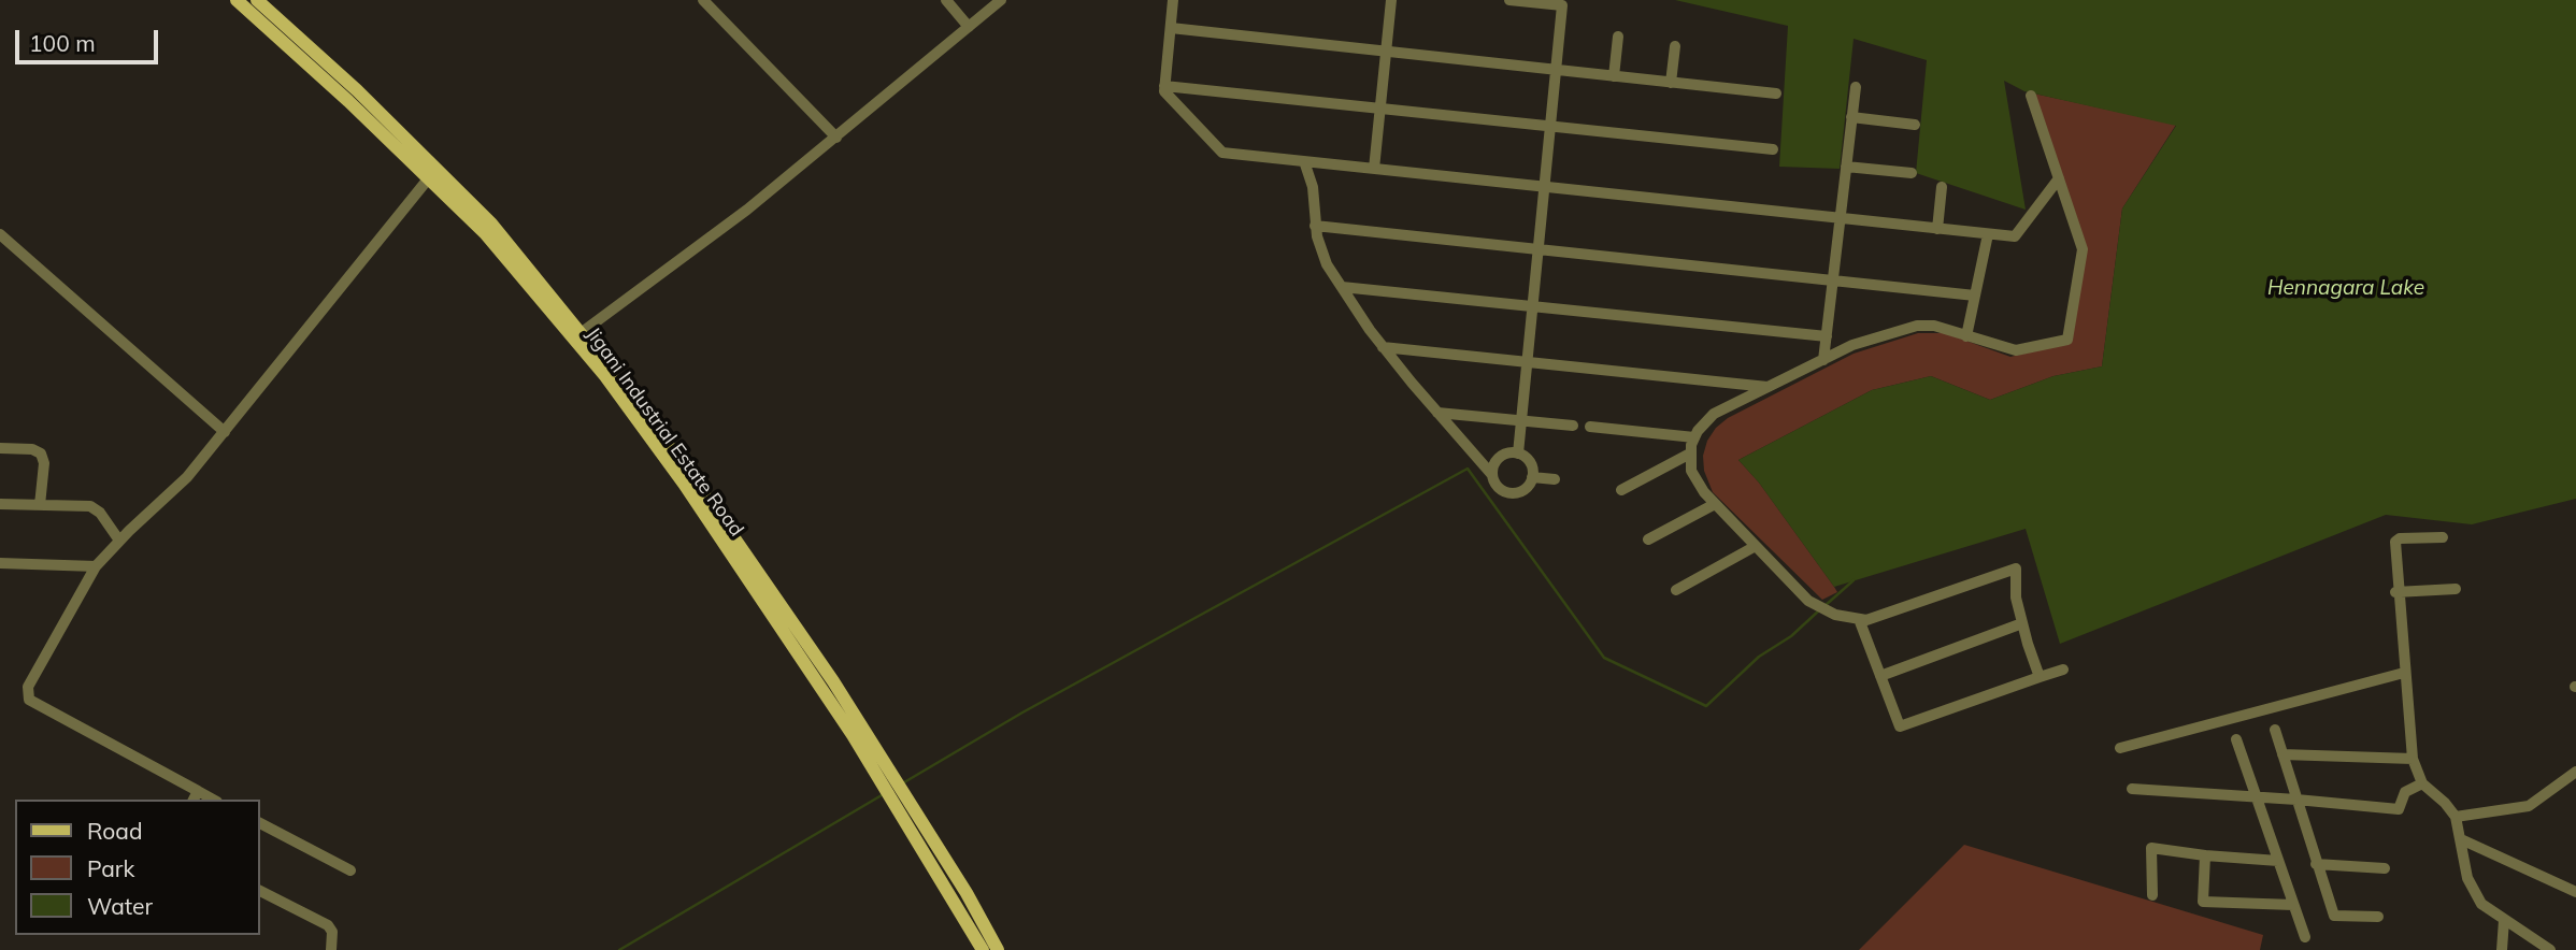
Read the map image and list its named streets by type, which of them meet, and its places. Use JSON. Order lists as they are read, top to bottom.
{
  "streets": {
    "main road": ["Jigani Industrial Estate Road"]
  },
  "water": ["Hennagara Lake"],
  "legend": ["Road", "Park", "Water"],
  "scale_bar": "100 m"
}
